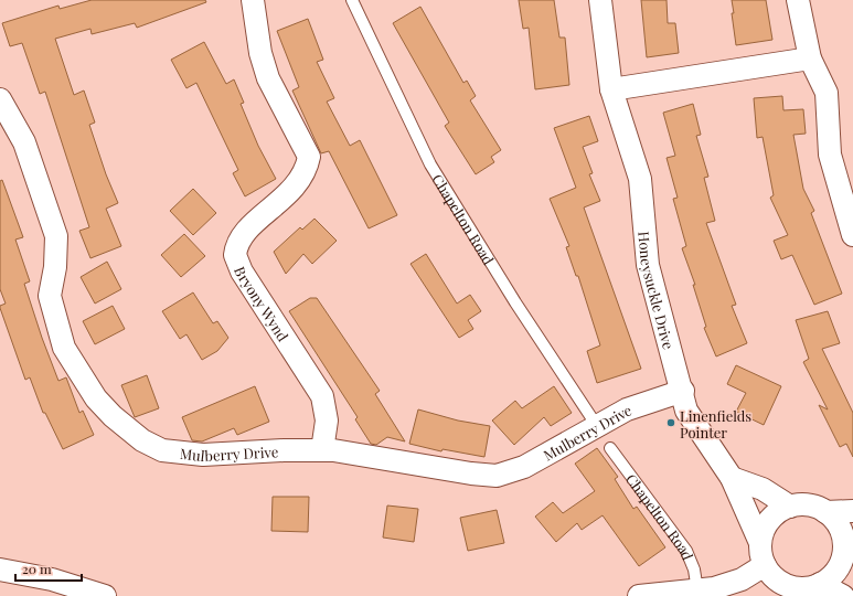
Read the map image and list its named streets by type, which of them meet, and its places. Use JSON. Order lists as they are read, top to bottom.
{
  "streets": {
    "street": ["Honeysuckle Drive", "Bryony Wynd", "Mulberry Drive"],
    "lane": ["Chapelton Road"]
  },
  "crossings": [
    ["Chapelton Road", "Mulberry Drive"],
    ["Honeysuckle Drive", "Mulberry Drive"],
    ["Bryony Wynd", "Mulberry Drive"]
  ],
  "places": ["Linenfields Pointer"],
  "scale_bar": "20 m"
}
